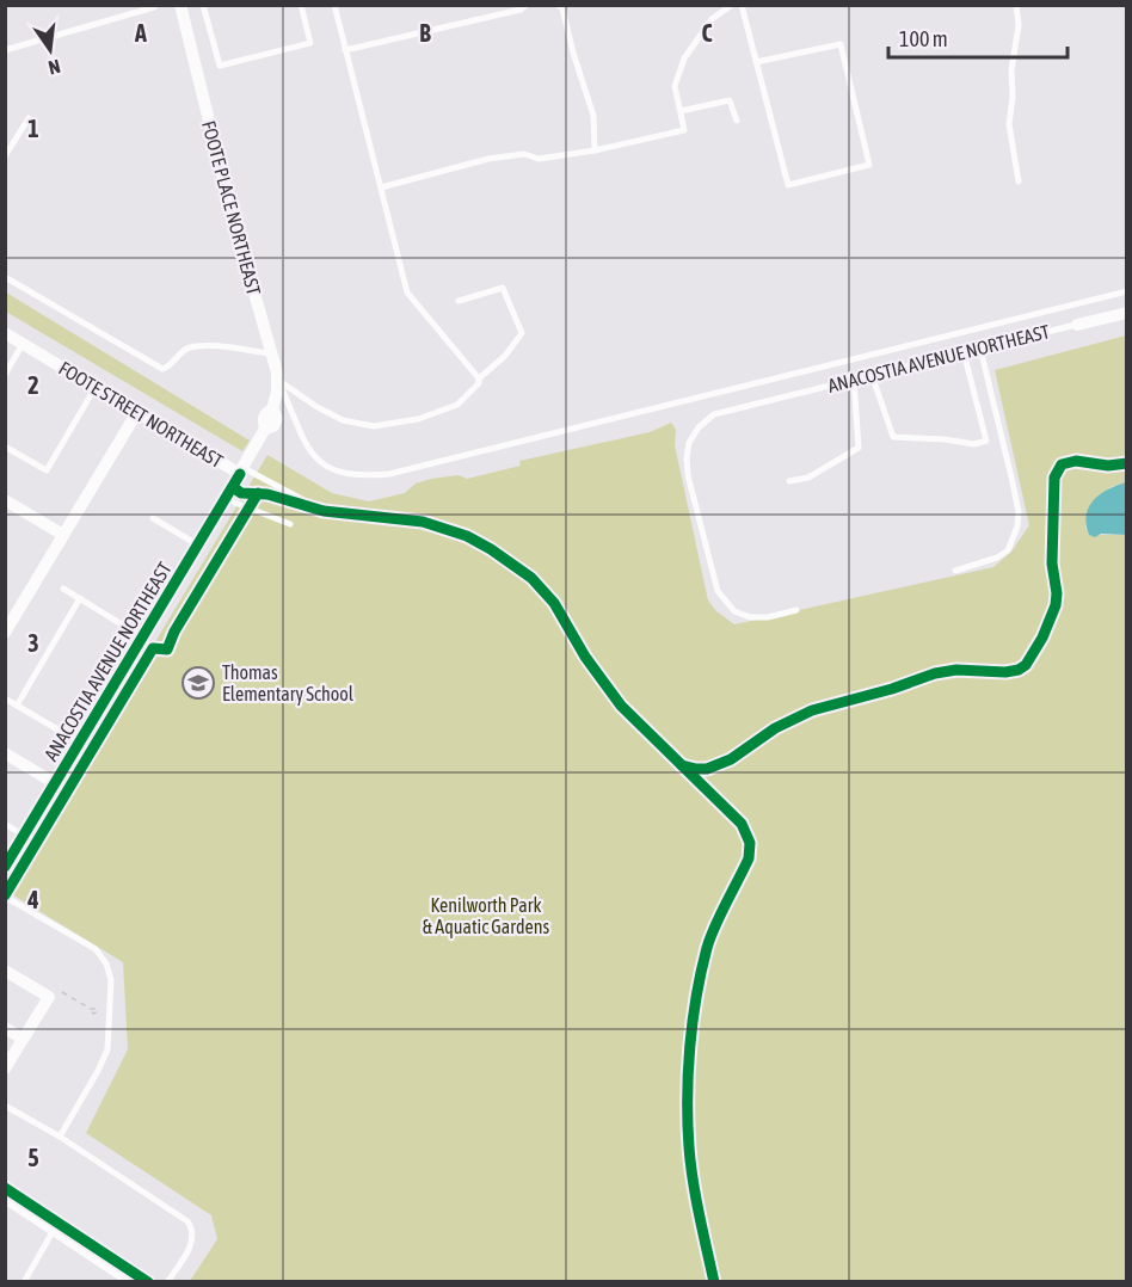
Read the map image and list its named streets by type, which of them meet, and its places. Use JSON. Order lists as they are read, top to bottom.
{
  "streets": {
    "street": ["FOOTE PLACE NORTHEAST", "ANACOSTIA AVENUE NORTHEAST", "FOOTE STREET NORTHEAST"]
  },
  "crossings": [
    ["FOOTE PLACE NORTHEAST", "ANACOSTIA AVENUE NORTHEAST"],
    ["FOOTE PLACE NORTHEAST", "FOOTE STREET NORTHEAST"],
    ["ANACOSTIA AVENUE NORTHEAST", "FOOTE STREET NORTHEAST"]
  ],
  "parks": ["Kenilworth Park & Aquatic Gardens"],
  "places": {
    "school or university": ["Thomas Elementary School"]
  },
  "scale_bar": "100 m",
  "north": "bottom",
  "grid": {
    "columns": ["A", "B", "C"],
    "rows": [
      "1",
      "2",
      "3",
      "4",
      "5"
    ]
  }
}
